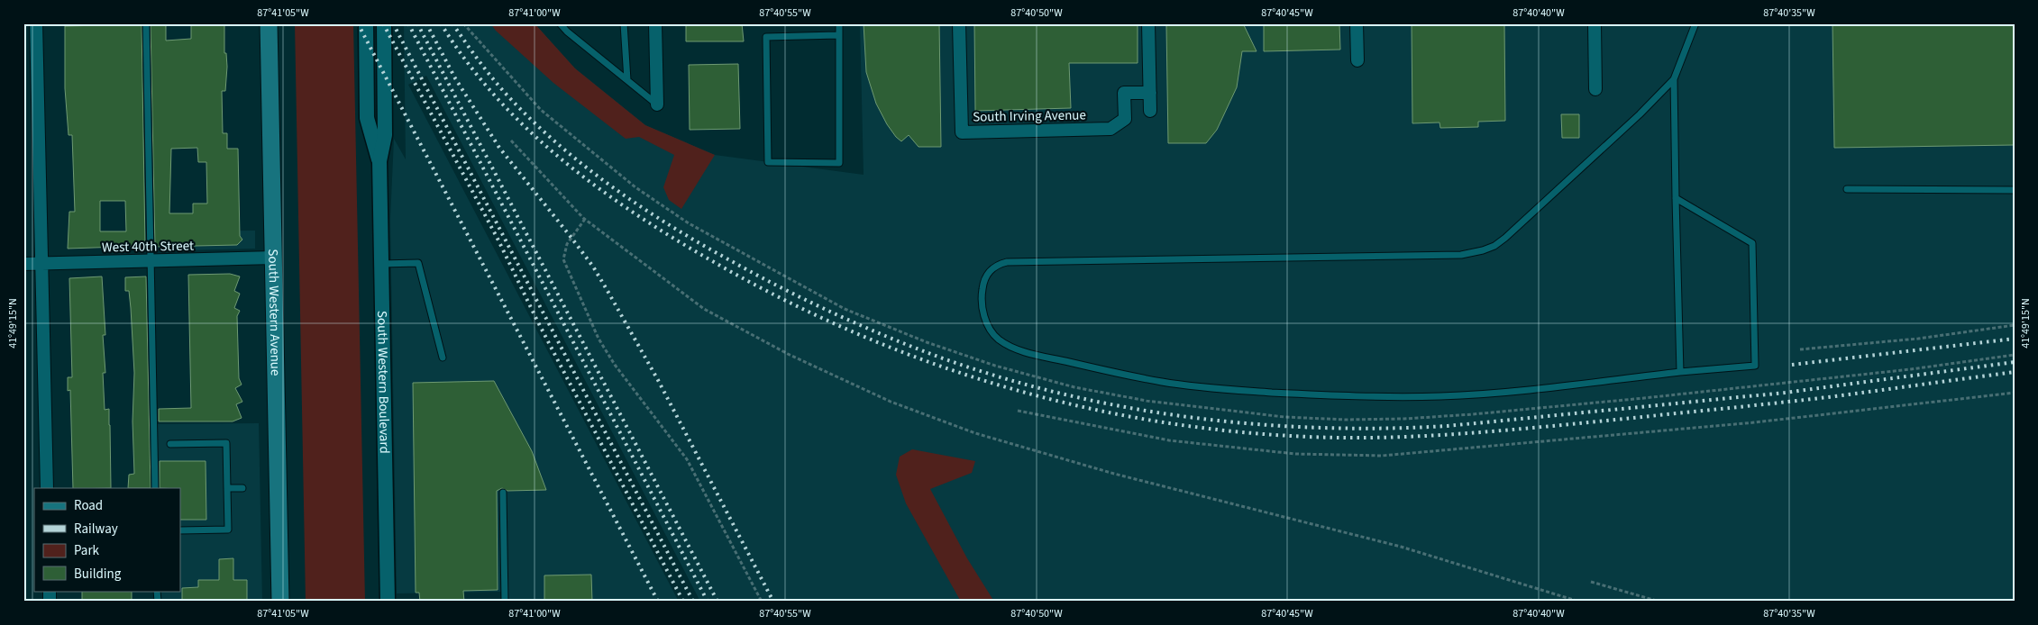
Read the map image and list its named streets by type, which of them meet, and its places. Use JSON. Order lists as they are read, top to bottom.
{
  "streets": {
    "main road": ["South Western Avenue"],
    "street": ["South Irving Avenue", "West 40th Street", "South Western Boulevard"]
  },
  "crossings": [
    ["West 40th Street", "South Western Avenue"]
  ],
  "legend": [
    "Road",
    "Railway",
    "Park",
    "Building"
  ],
  "coordinates": [
    "87°41'05\"W",
    "87°41'00\"W",
    "87°40'55\"W",
    "87°40'50\"W",
    "87°40'45\"W",
    "87°40'40\"W",
    "87°40'35\"W",
    "41°49'15\"N"
  ]
}
